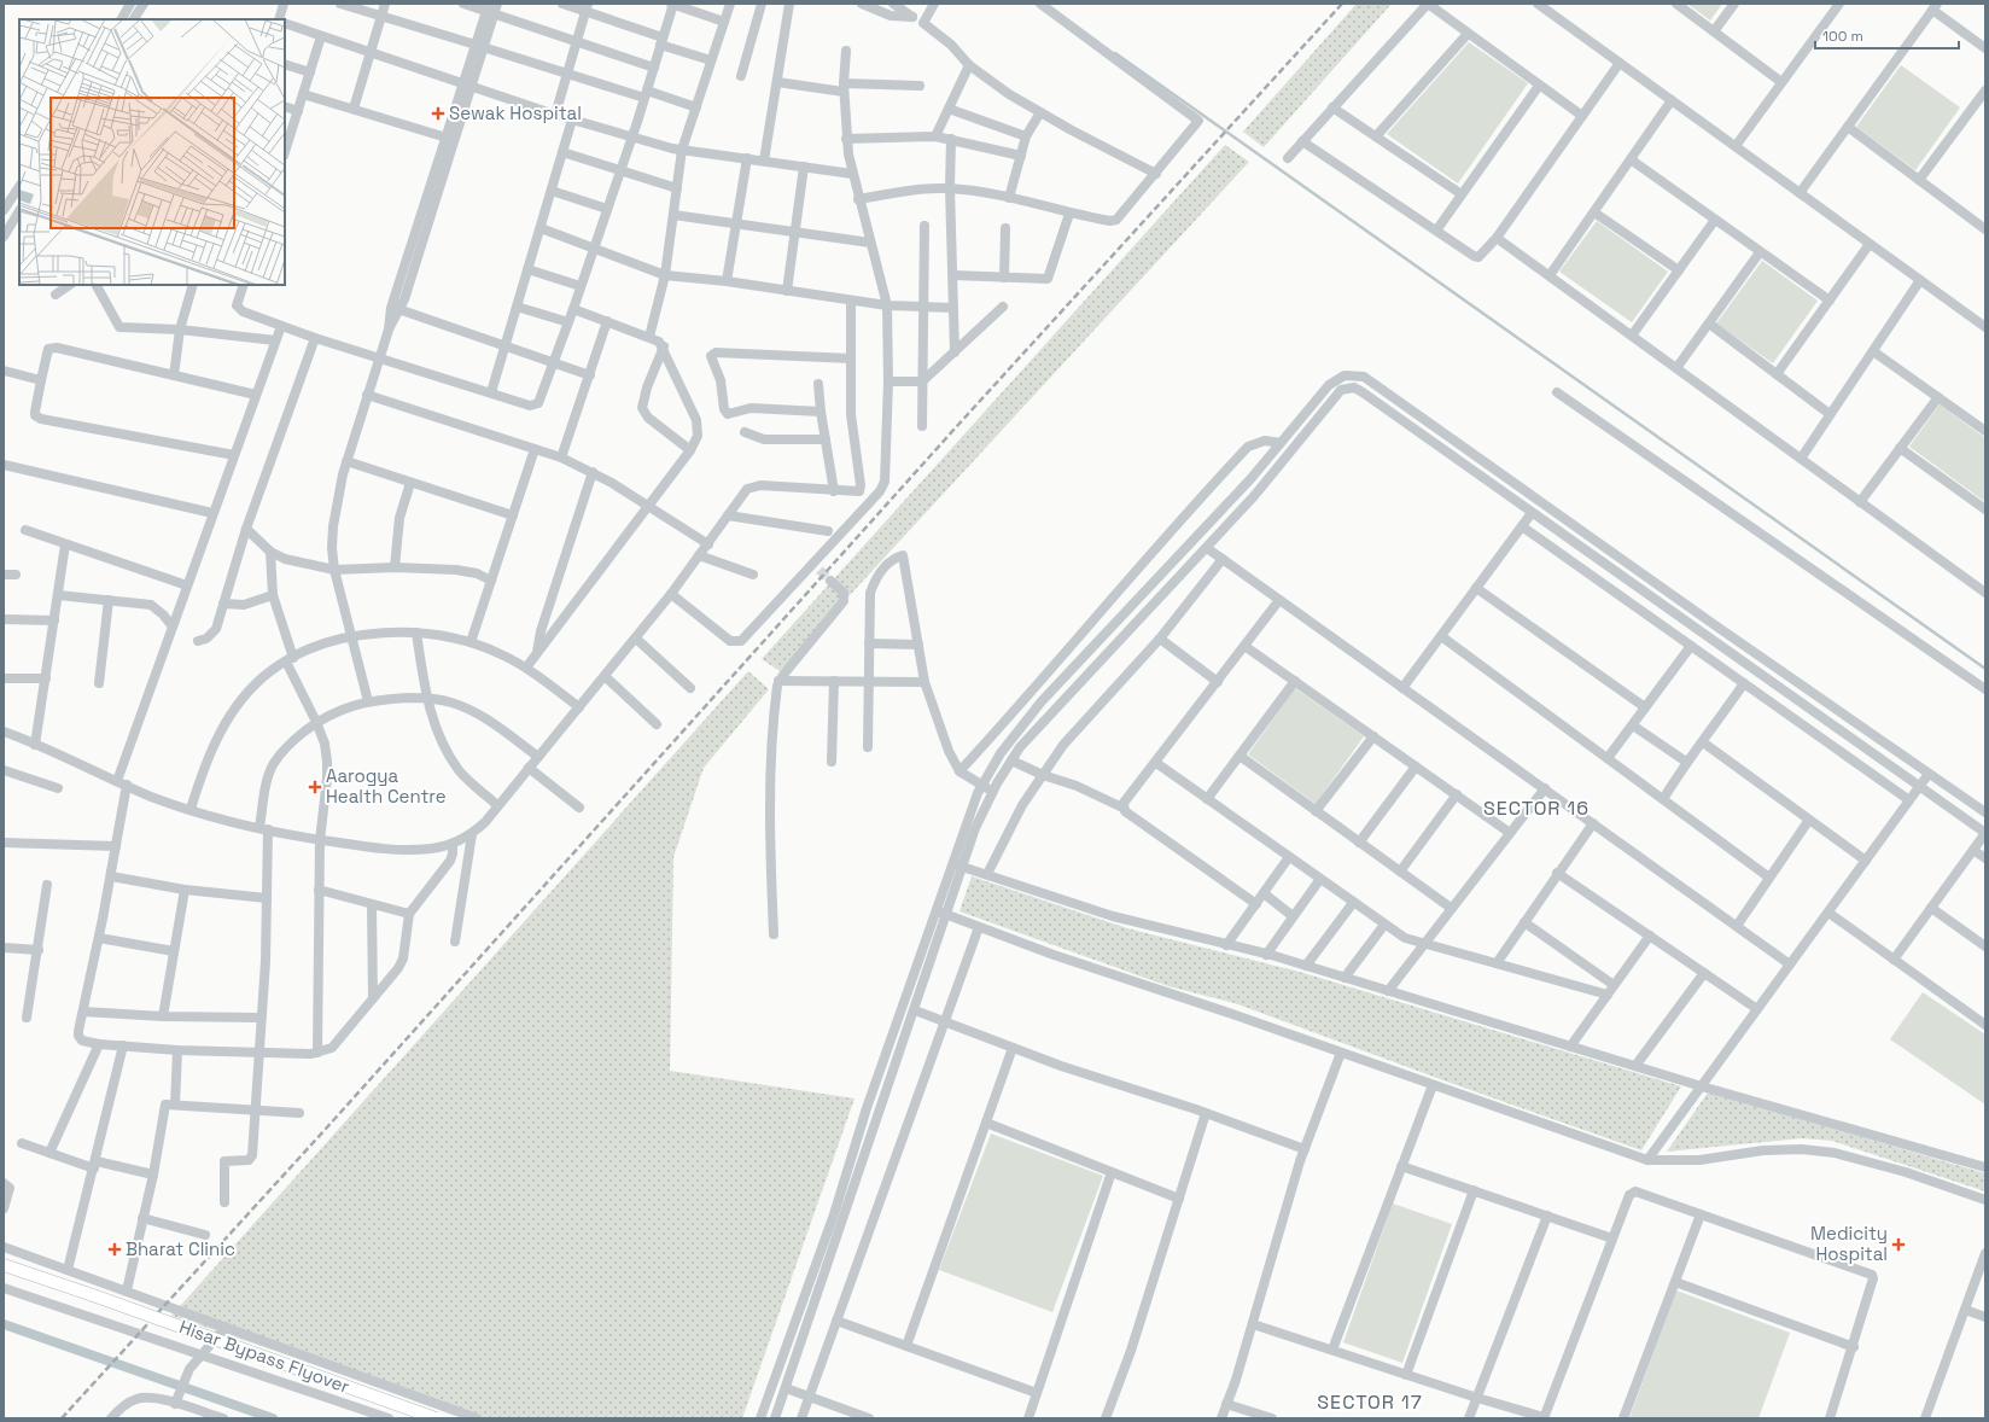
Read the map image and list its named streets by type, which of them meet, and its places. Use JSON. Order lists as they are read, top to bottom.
{
  "streets": {
    "main road": ["Hisar Bypass Flyover"]
  },
  "districts": ["SECTOR 16", "SECTOR 17"],
  "places": {
    "health": [
      "Sewak Hospital",
      "Aarogya Health Centre",
      "Medicity Hospital",
      "Bharat Clinic"
    ]
  },
  "scale_bar": "100 m"
}
